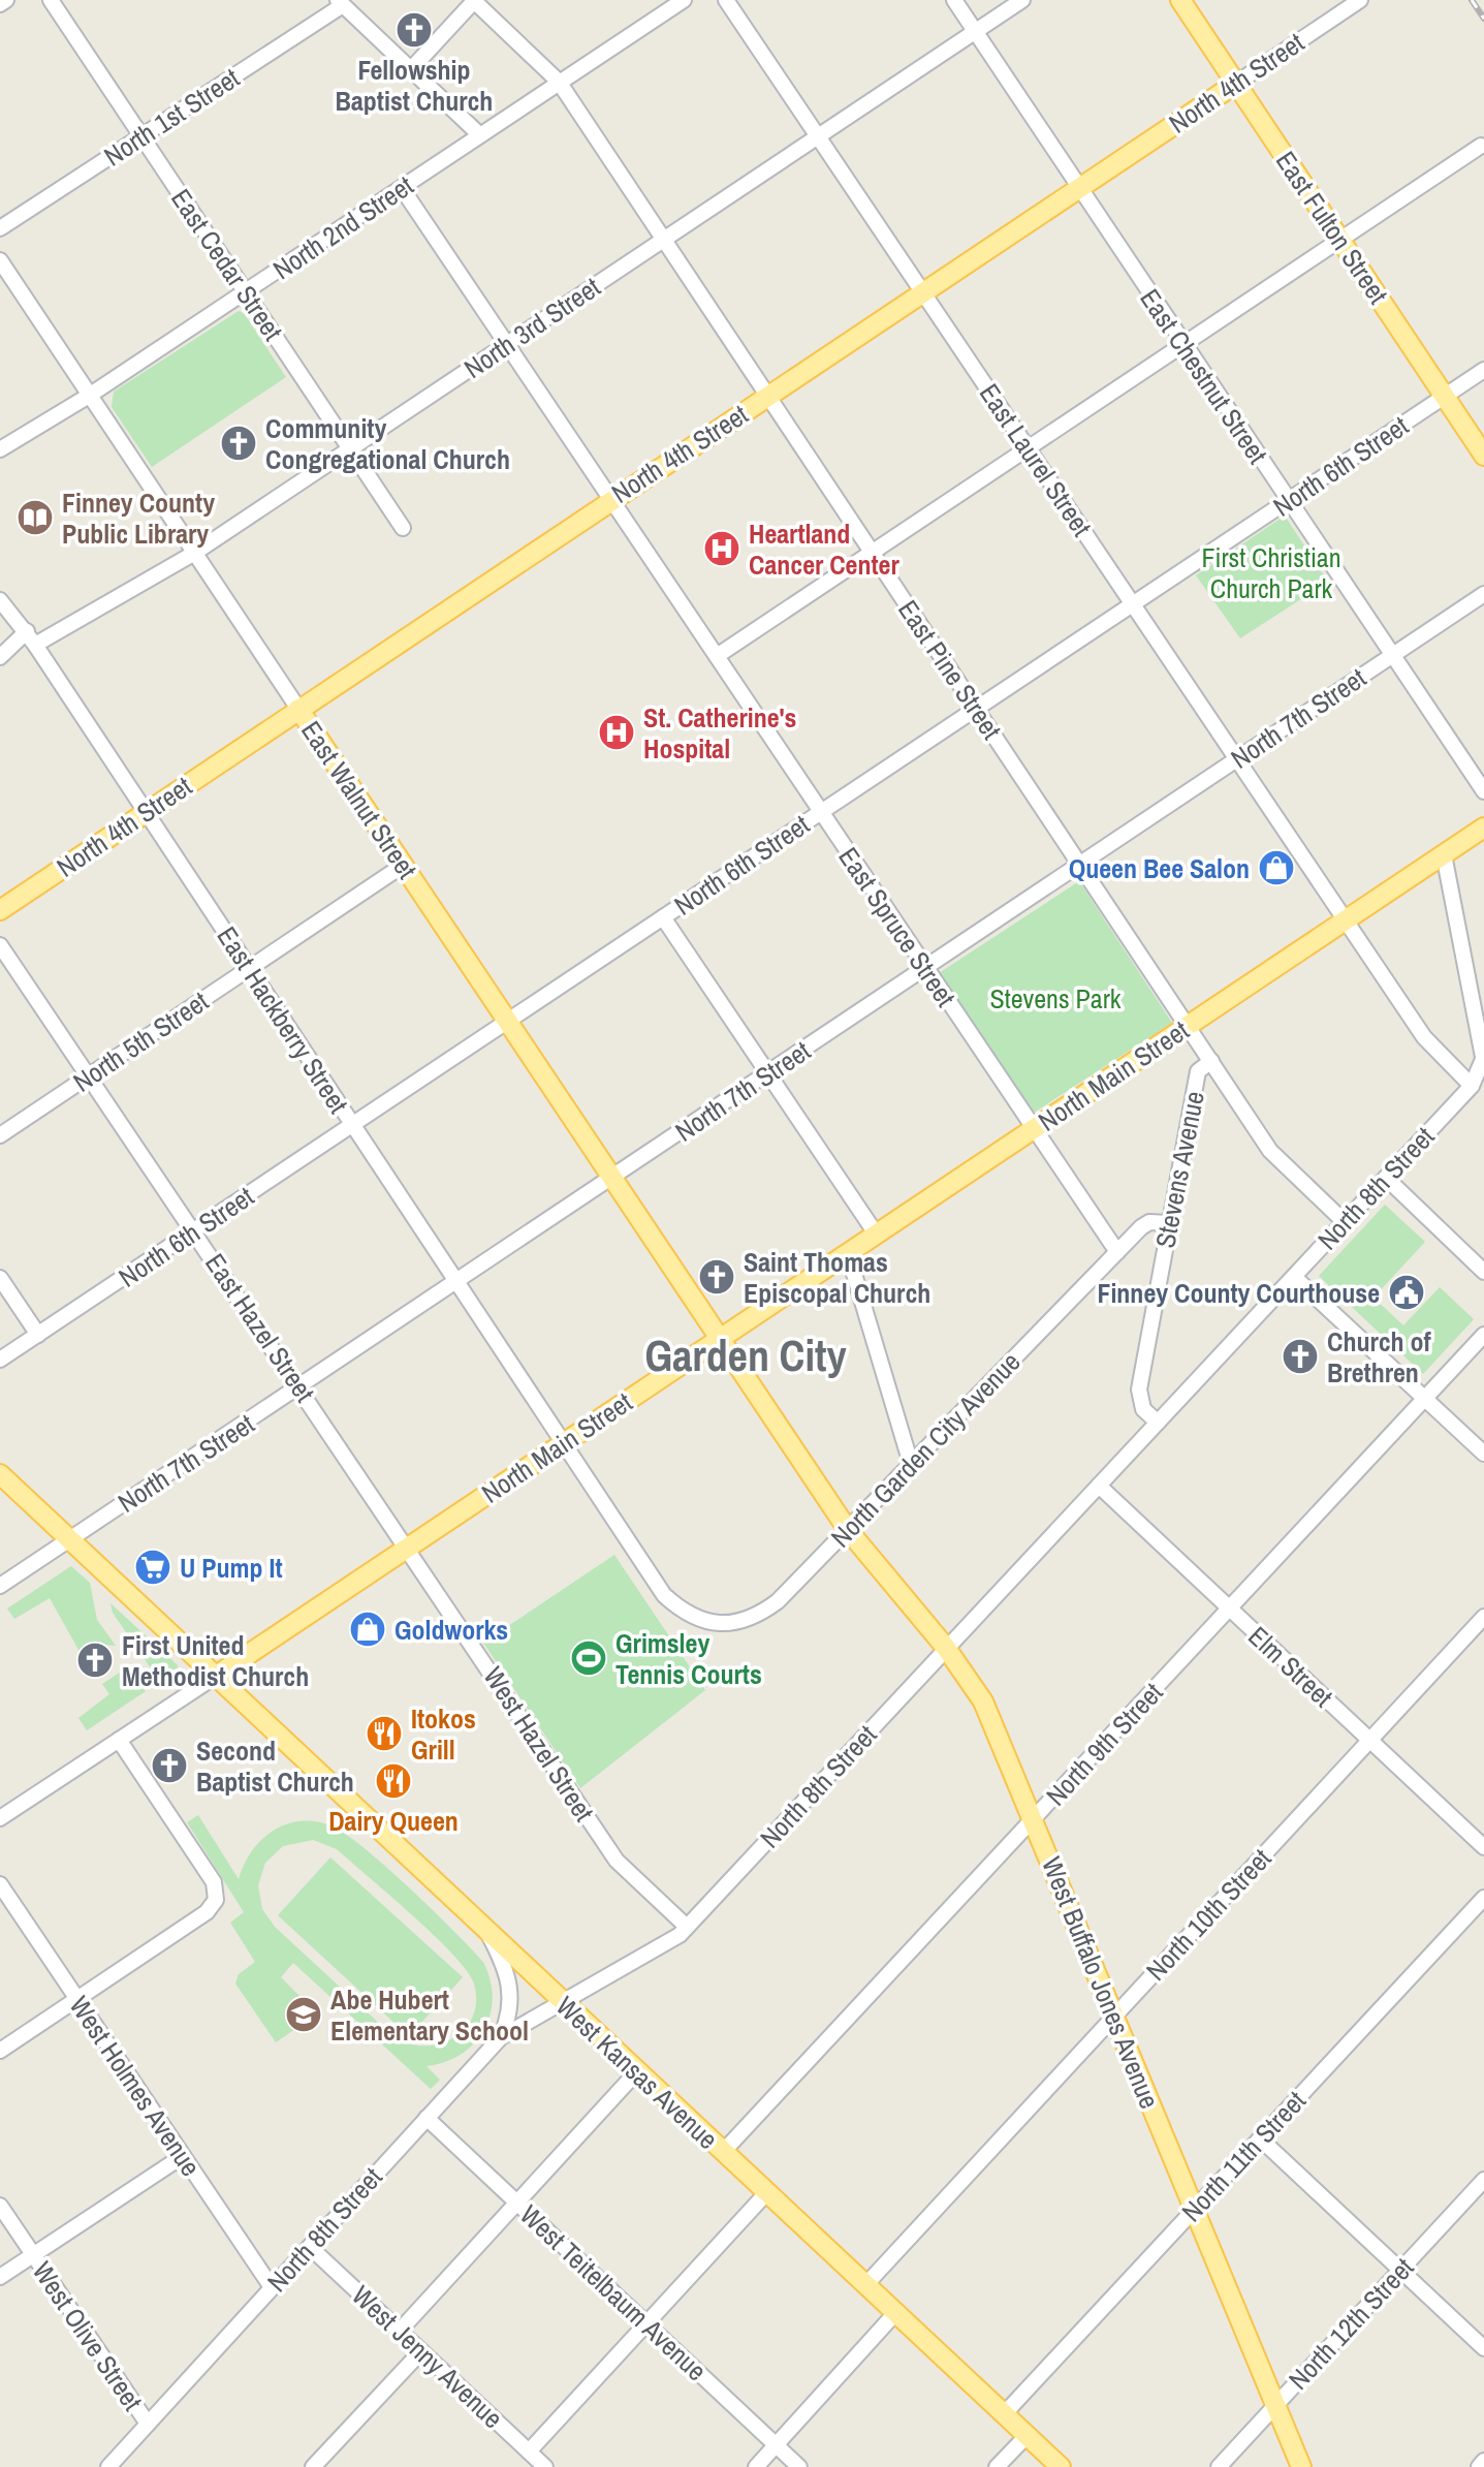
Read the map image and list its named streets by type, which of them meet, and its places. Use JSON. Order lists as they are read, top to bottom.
{
  "streets": {
    "main road": [
      "North 4th Street",
      "East Fulton Street",
      "East Walnut Street",
      "North Main Street",
      "West Buffalo Jones Avenue",
      "West Kansas Avenue"
    ],
    "street": [
      "North 1st Street",
      "North 2nd Street",
      "East Cedar Street",
      "North 3rd Street",
      "East Chestnut Street",
      "East Laurel Street",
      "North 6th Street",
      "East Pine Street",
      "North 7th Street",
      "East Spruce Street",
      "East Hackberry Street",
      "North 5th Street",
      "Stevens Avenue",
      "North 8th Street",
      "East Hazel Street",
      "North Garden City Avenue",
      "Elm Street",
      "West Hazel Street",
      "North 9th Street",
      "North 10th Street",
      "West Holmes Avenue",
      "North 11th Street",
      "West Teitelbaum Avenue",
      "North 12th Street",
      "West Olive Street",
      "West Jenny Avenue"
    ]
  },
  "crossings": [
    ["North 4th Street", "East Fulton Street"],
    ["North 4th Street", "East Chestnut Street"],
    ["North 4th Street", "East Laurel Street"],
    ["North 4th Street", "East Pine Street"],
    ["North 4th Street", "East Walnut Street"],
    ["North 4th Street", "East Spruce Street"],
    ["North 4th Street", "East Hackberry Street"],
    ["North 1st Street", "East Cedar Street"],
    ["North 2nd Street", "East Cedar Street"],
    ["North 2nd Street", "East Pine Street"],
    ["North 2nd Street", "East Walnut Street"],
    ["North 2nd Street", "East Spruce Street"],
    ["East Fulton Street", "North 6th Street"],
    ["East Cedar Street", "North 3rd Street"],
    ["North 3rd Street", "East Chestnut Street"],
    ["North 3rd Street", "East Laurel Street"],
    ["North 3rd Street", "East Pine Street"],
    ["North 3rd Street", "East Walnut Street"],
    ["North 3rd Street", "East Spruce Street"],
    ["North 3rd Street", "East Hackberry Street"],
    ["East Chestnut Street", "North 6th Street"],
    ["East Chestnut Street", "North 7th Street"],
    ["East Laurel Street", "North 6th Street"],
    ["East Laurel Street", "North 7th Street"],
    ["East Laurel Street", "North Main Street"],
    ["East Laurel Street", "North 8th Street"],
    ["North 6th Street", "East Pine Street"],
    ["North 6th Street", "East Walnut Street"],
    ["North 6th Street", "East Spruce Street"],
    ["North 6th Street", "East Hackberry Street"],
    ["North 6th Street", "East Hazel Street"],
    ["East Pine Street", "North 7th Street"],
    ["East Pine Street", "North Main Street"],
    ["East Pine Street", "Stevens Avenue"],
    ["East Pine Street", "North 8th Street"],
    ["North 7th Street", "East Walnut Street"],
    ["North 7th Street", "East Spruce Street"],
    ["North 7th Street", "East Hackberry Street"],
    ["North 7th Street", "East Hazel Street"],
    ["North 7th Street", "West Kansas Avenue"],
    ["East Walnut Street", "North 5th Street"],
    ["East Walnut Street", "North Main Street"],
    ["East Walnut Street", "North Garden City Avenue"],
    ["East Walnut Street", "West Buffalo Jones Avenue"],
    ["East Spruce Street", "North Main Street"],
    ["East Spruce Street", "North Garden City Avenue"],
    ["East Hackberry Street", "North 5th Street"],
    ["East Hackberry Street", "North Main Street"],
    ["East Hackberry Street", "North Garden City Avenue"],
    ["North 5th Street", "East Hazel Street"],
    ["North Main Street", "East Hazel Street"],
    ["North Main Street", "West Hazel Street"],
    ["North Main Street", "West Kansas Avenue"],
    ["Stevens Avenue", "North 8th Street"],
    ["Stevens Avenue", "North Garden City Avenue"],
    ["North 8th Street", "Elm Street"],
    ["North 8th Street", "West Hazel Street"],
    ["North 8th Street", "West Buffalo Jones Avenue"],
    ["North 8th Street", "West Kansas Avenue"],
    ["North 8th Street", "West Holmes Avenue"],
    ["North 8th Street", "West Teitelbaum Avenue"],
    ["North 8th Street", "West Olive Street"],
    ["North 8th Street", "West Jenny Avenue"],
    ["East Hazel Street", "West Hazel Street"],
    ["North Garden City Avenue", "West Buffalo Jones Avenue"],
    ["Elm Street", "North 9th Street"],
    ["Elm Street", "North 10th Street"],
    ["North 9th Street", "West Buffalo Jones Avenue"],
    ["North 9th Street", "West Kansas Avenue"],
    ["North 10th Street", "West Buffalo Jones Avenue"],
    ["North 10th Street", "West Kansas Avenue"],
    ["West Buffalo Jones Avenue", "North 11th Street"],
    ["West Buffalo Jones Avenue", "North 12th Street"],
    ["West Kansas Avenue", "North 11th Street"]
  ],
  "districts": ["Garden City"],
  "parks": ["First Christian Church Park", "Stevens Park"],
  "places": {
    "church": [
      "Fellowship Baptist Church",
      "Community Congregational Church",
      "Saint Thomas Episcopal Church",
      "Church of Brethren",
      "First United Methodist Church",
      "Second Baptist Church"
    ],
    "library": ["Finney County Public Library"],
    "hospital": ["Heartland Cancer Center", "St. Catherine's Hospital"],
    "shop": ["Queen Bee Salon", "Goldworks"],
    "public building": ["Finney County Courthouse"],
    "supermarket": ["U Pump It"],
    "sports": ["Grimsley Tennis Courts"],
    "restaurant": ["Itokos Grill", "Dairy Queen"],
    "school or university": ["Abe Hubert Elementary School"]
  }
}
